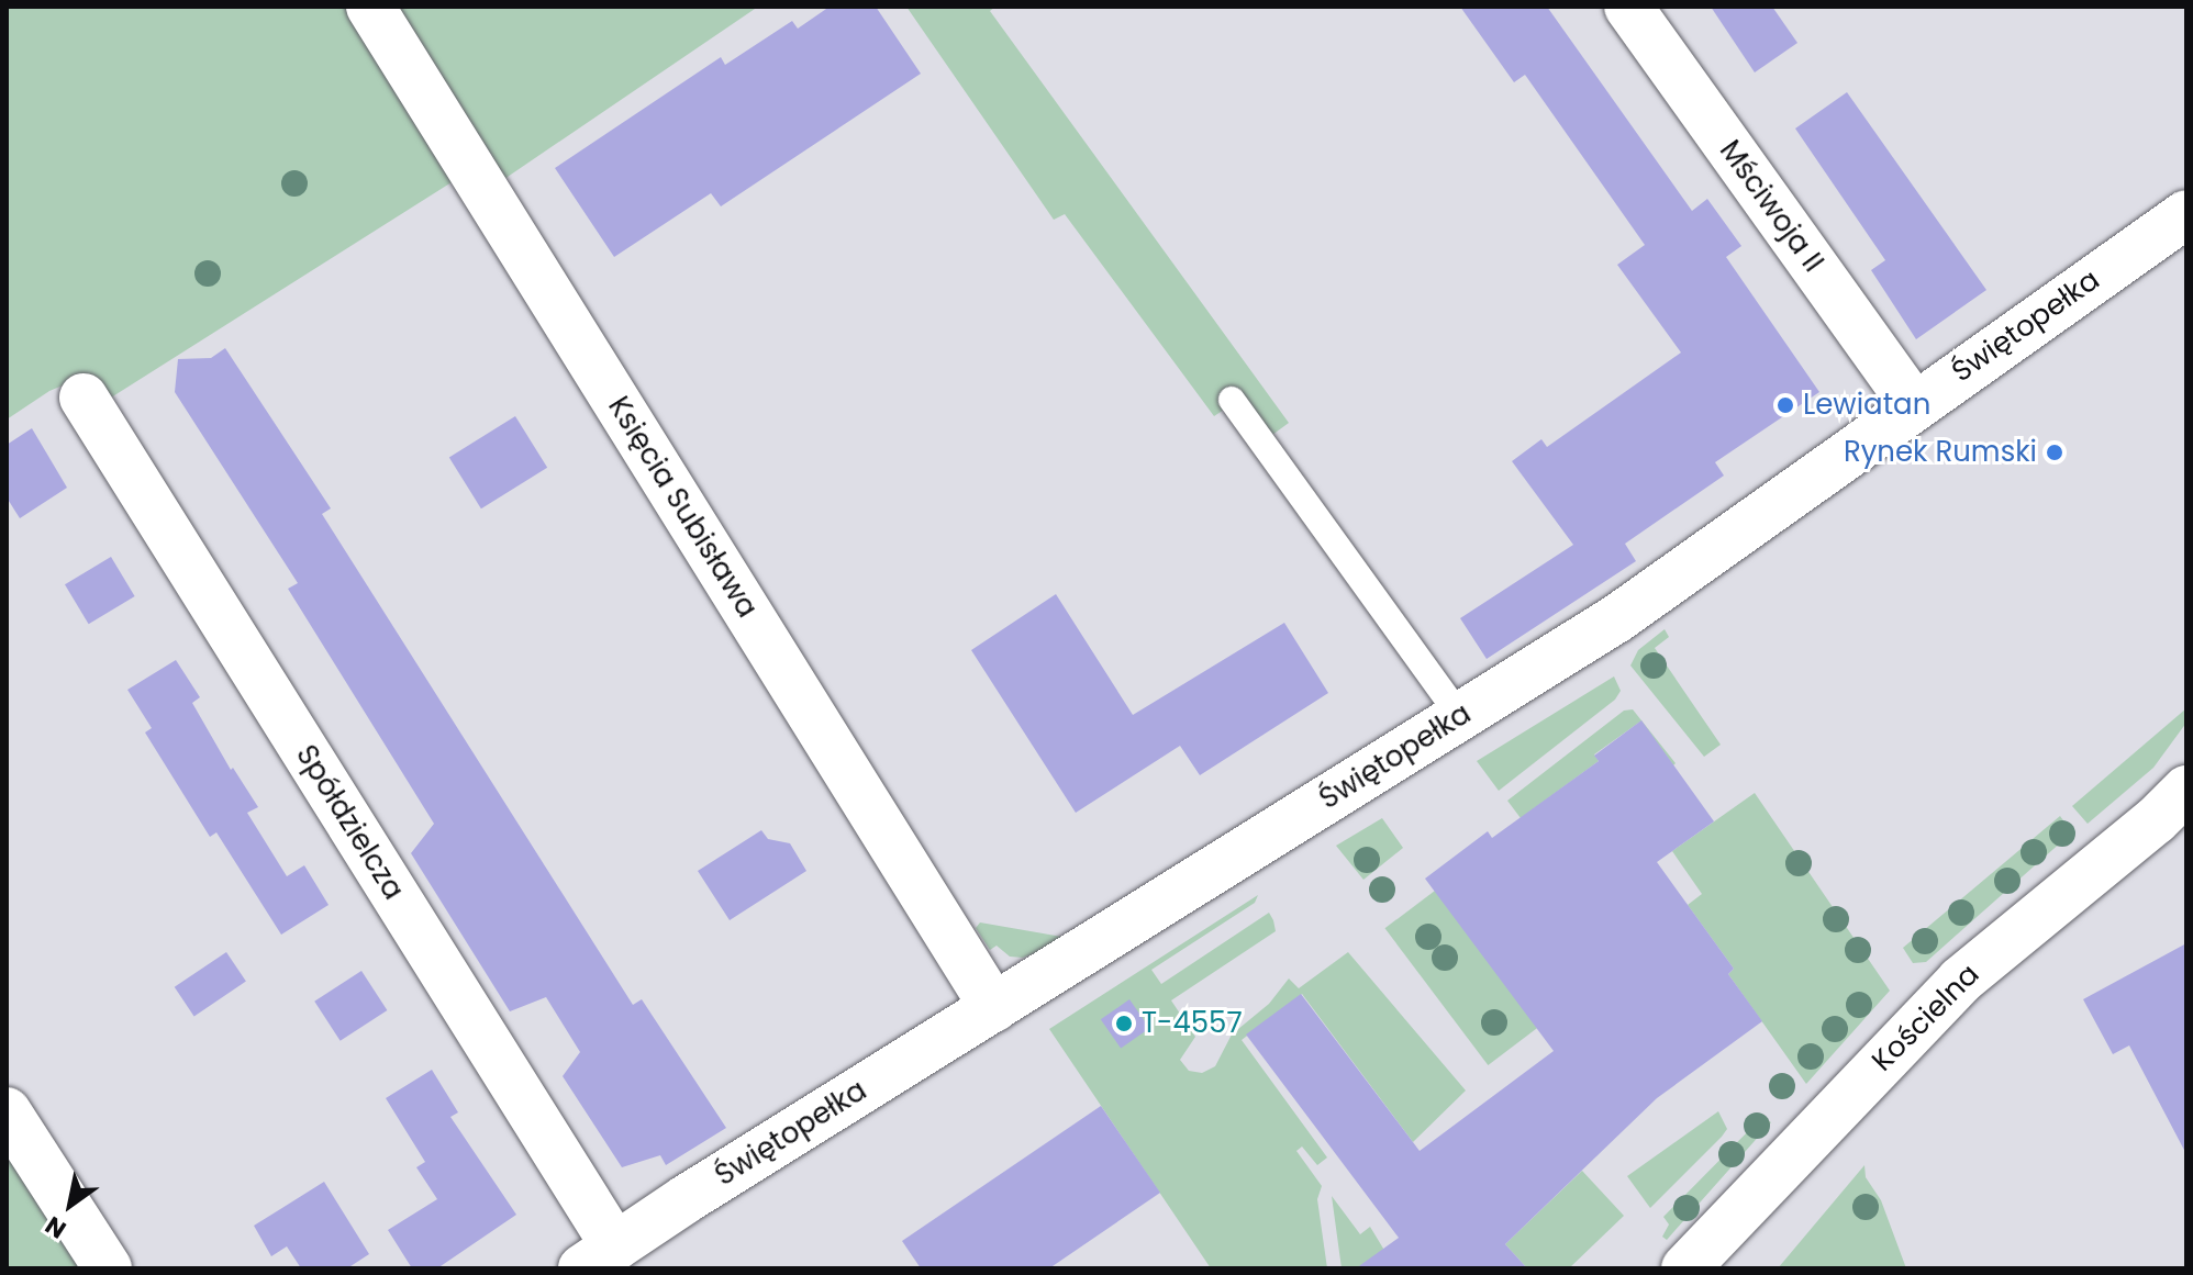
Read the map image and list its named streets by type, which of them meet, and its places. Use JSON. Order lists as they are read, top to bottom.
{
  "streets": {
    "street": [
      "Mściwoja II",
      "Świętopełka",
      "Księcia Subisława",
      "Spółdzielcza",
      "Kościelna"
    ]
  },
  "crossings": [
    ["Mściwoja II", "Świętopełka"],
    ["Świętopełka", "Księcia Subisława"],
    ["Świętopełka", "Spółdzielcza"]
  ],
  "places": ["Lewiatan", "Rynek Rumski", "T-4557"],
  "north": "bottom left"
}
